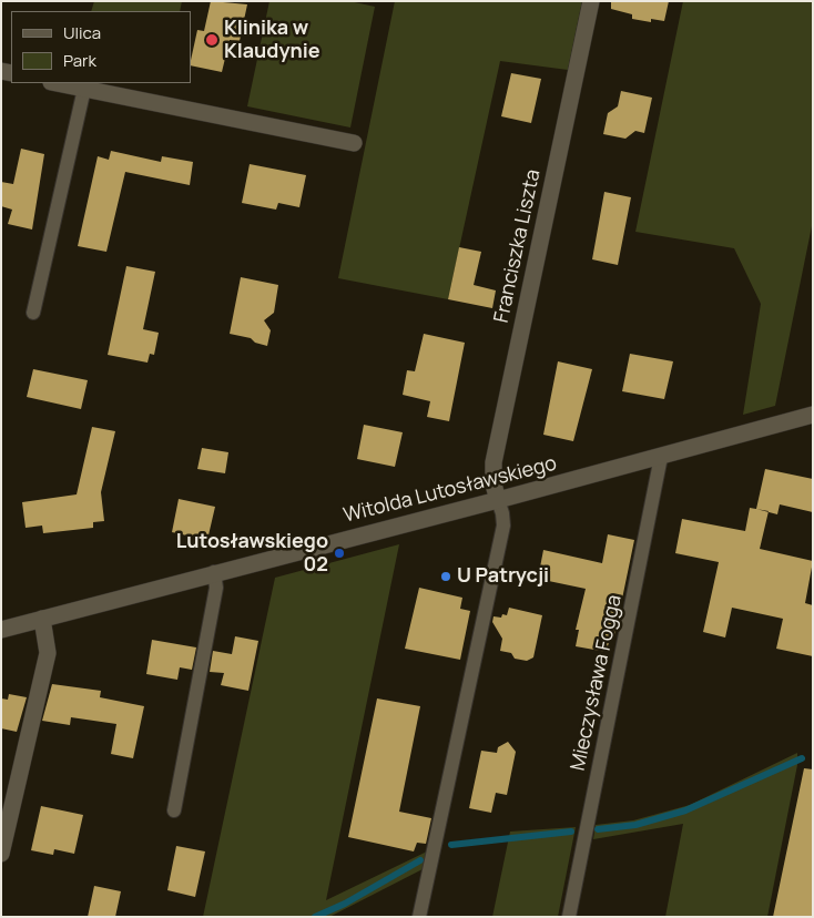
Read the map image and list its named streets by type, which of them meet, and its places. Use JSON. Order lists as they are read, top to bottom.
{
  "streets": {
    "street": ["Franciszka Liszta", "Witolda Lutosławskiego"],
    "lane": ["Mieczysława Fogga"]
  },
  "crossings": [
    ["Franciszka Liszta", "Witolda Lutosławskiego"],
    ["Witolda Lutosławskiego", "Mieczysława Fogga"]
  ],
  "places": ["Klinika w Klaudynie", "Lutosławskiego 02", "U Patrycji"],
  "legend": ["Ulica", "Park"]
}
